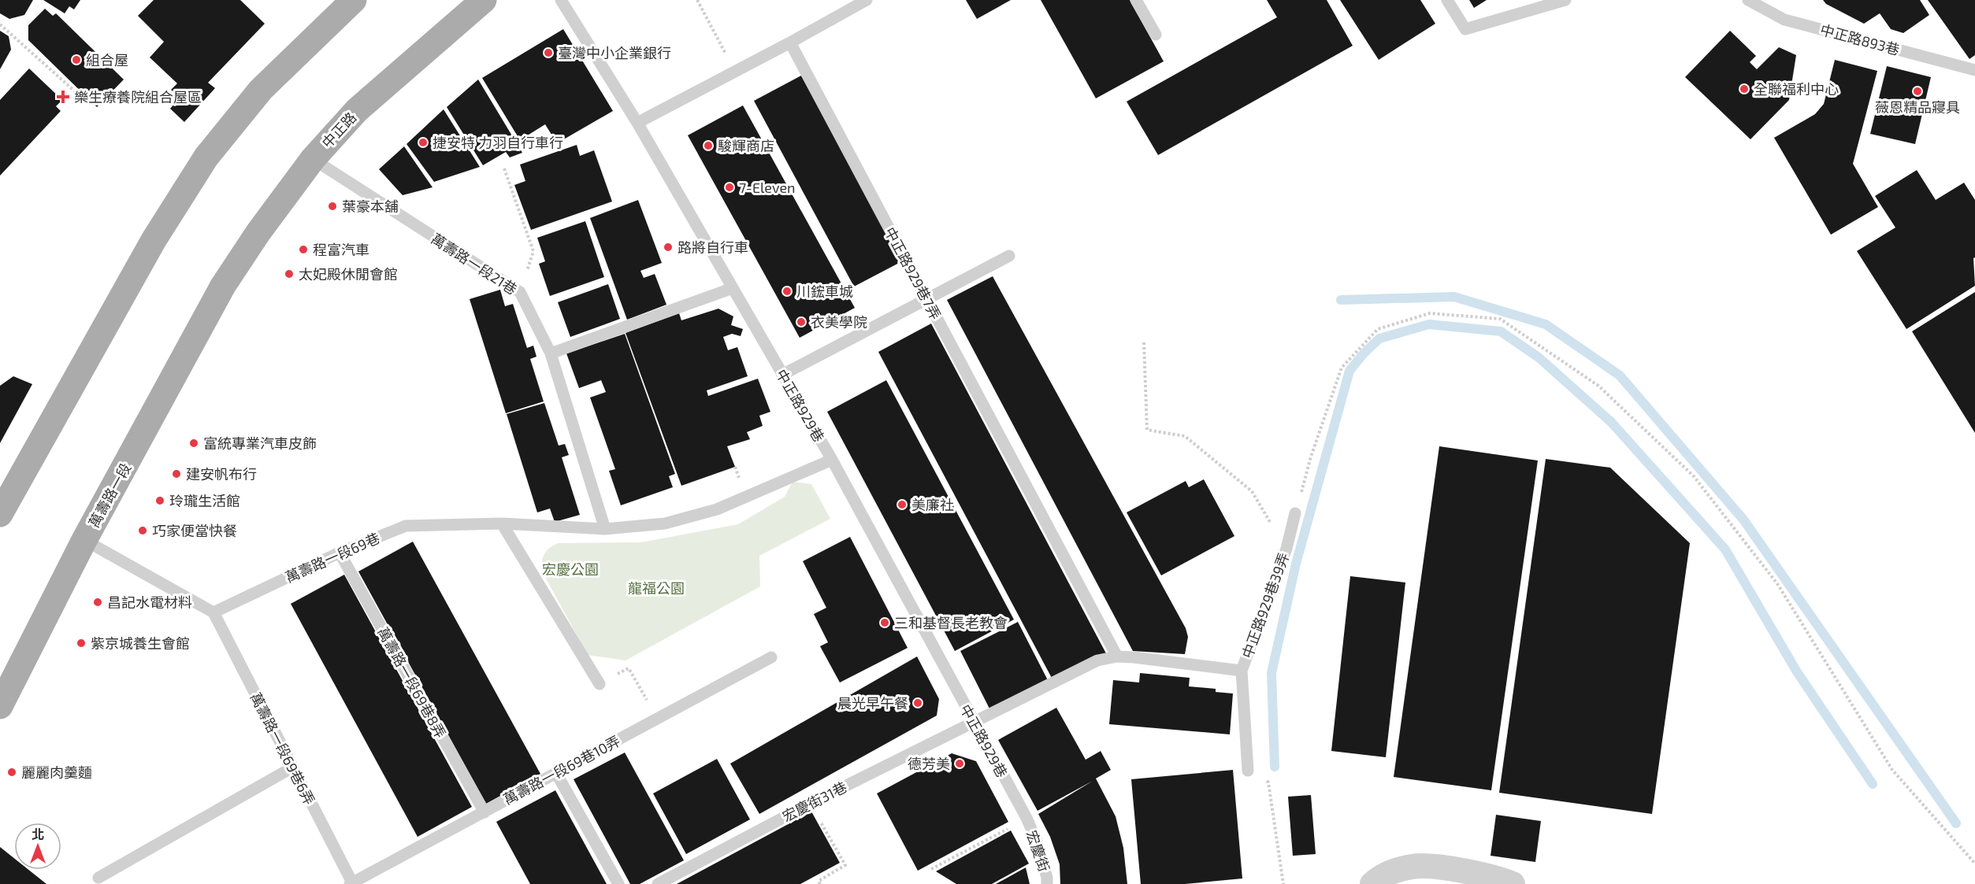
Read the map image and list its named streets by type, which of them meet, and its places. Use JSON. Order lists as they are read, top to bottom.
{
  "streets": {
    "main road": ["中正路", "萬壽路一段"],
    "lane": [
      "中正路893巷",
      "萬壽路一段21巷",
      "中正路929巷7弄",
      "中正路929巷",
      "萬壽路一段69巷",
      "中正路929巷39弄",
      "萬壽路一段69巷8弄",
      "萬壽路一段69巷6弄",
      "萬壽路一段69巷10弄",
      "宏慶街31巷",
      "宏慶街"
    ]
  },
  "crossings": [
    ["中正路", "萬壽路一段21巷"],
    ["中正路", "萬壽路一段"],
    ["萬壽路一段21巷", "萬壽路一段69巷"],
    ["中正路929巷7弄", "中正路929巷39弄"],
    ["中正路929巷", "萬壽路一段69巷"],
    ["中正路929巷", "中正路929巷39弄"],
    ["中正路929巷", "宏慶街31巷"],
    ["中正路929巷", "宏慶街"],
    ["萬壽路一段69巷", "萬壽路一段69巷8弄"],
    ["萬壽路一段69巷", "萬壽路一段69巷6弄"],
    ["中正路929巷39弄", "宏慶街31巷"],
    ["萬壽路一段69巷8弄", "萬壽路一段69巷10弄"],
    ["萬壽路一段69巷6弄", "萬壽路一段69巷10弄"]
  ],
  "parks": ["宏慶公園", "龍福公園"],
  "places": {
    "other": [
      "臺灣中小企業銀行",
      "組合屋",
      "全聯福利中心",
      "薇恩精品寢具",
      "捷安特 力羽自行車行",
      "駿輝商店",
      "7-Eleven",
      "葉豪本舖",
      "路將自行車",
      "程富汽車",
      "太妃殿休閒會館",
      "川鋐車城",
      "衣美學院",
      "富統專業汽車皮飾",
      "建安帆布行",
      "玲瓏生活館",
      "美廉社",
      "巧家便當快餐",
      "昌記水電材料",
      "三和基督長老教會",
      "紫京城養生會館",
      "晨光早午餐",
      "德芳美",
      "麗麗肉羹麵"
    ],
    "health": ["樂生療養院組合屋區"]
  },
  "north": "top"
}
